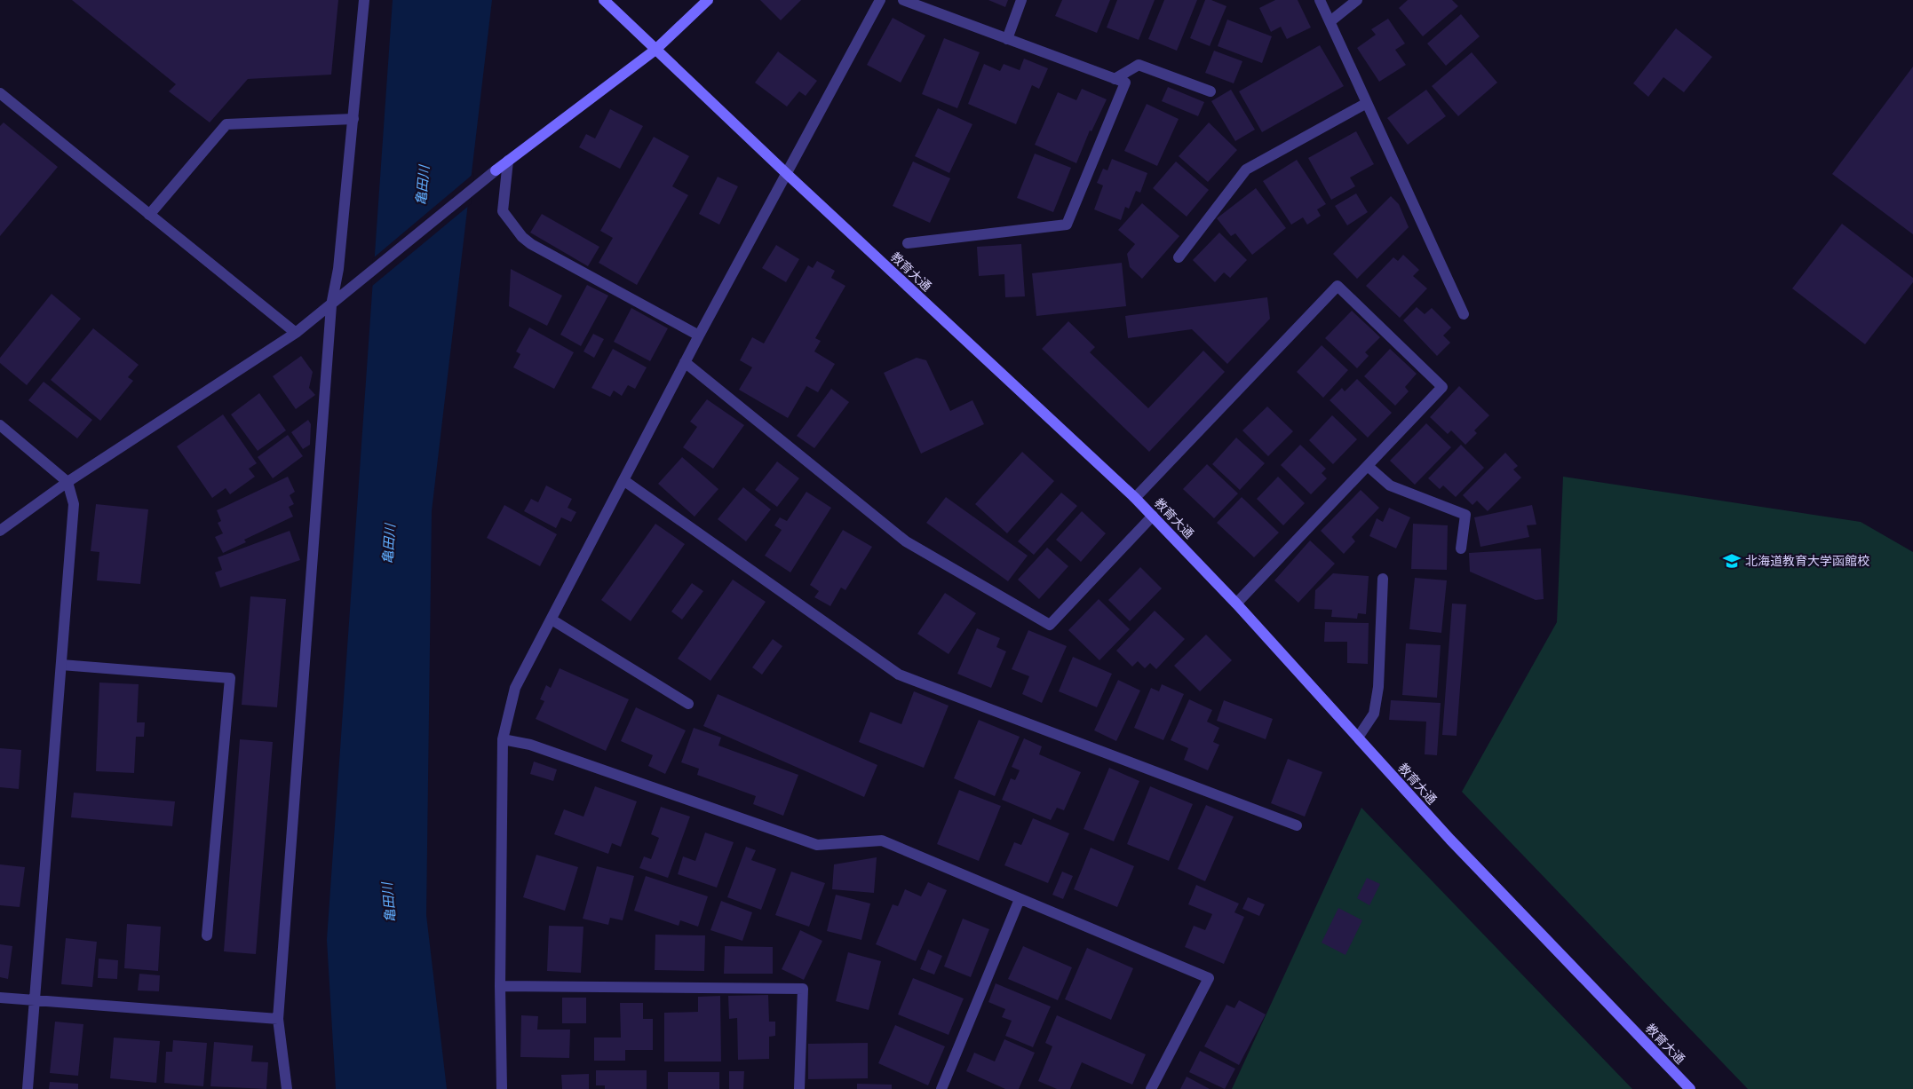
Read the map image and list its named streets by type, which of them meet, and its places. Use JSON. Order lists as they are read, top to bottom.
{
  "streets": {
    "street": ["教育大通"]
  },
  "water": ["亀田川"],
  "places": {
    "school or university": ["北海道教育大学函館校"]
  }
}
